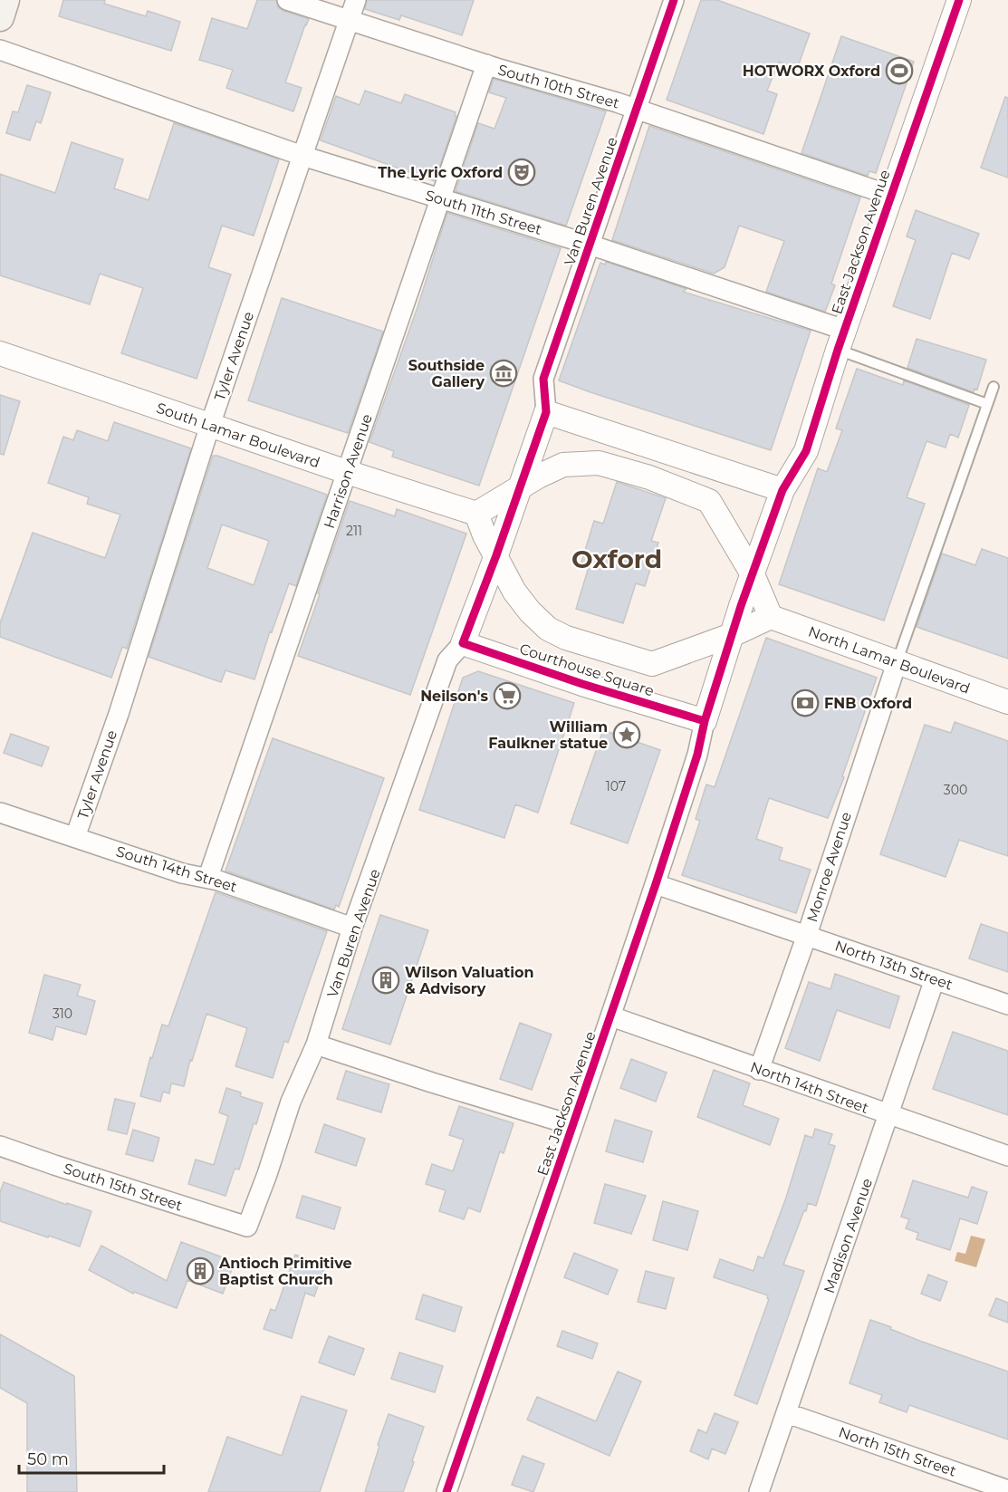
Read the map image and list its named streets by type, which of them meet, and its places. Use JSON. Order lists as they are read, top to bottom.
{
  "streets": {
    "street": [
      "South 10th Street",
      "Van Buren Avenue",
      "South 11th Street",
      "East Jackson Avenue",
      "Tyler Avenue",
      "South Lamar Boulevard",
      "Harrison Avenue",
      "North Lamar Boulevard",
      "Courthouse Square",
      "Monroe Avenue",
      "South 14th Street",
      "North 13th Street",
      "North 14th Street",
      "South 15th Street",
      "Madison Avenue",
      "North 15th Street"
    ]
  },
  "crossings": [
    ["South 10th Street", "Van Buren Avenue"],
    ["South 10th Street", "East Jackson Avenue"],
    ["South 10th Street", "Tyler Avenue"],
    ["South 10th Street", "Harrison Avenue"],
    ["Van Buren Avenue", "South 11th Street"],
    ["Van Buren Avenue", "Courthouse Square"],
    ["Van Buren Avenue", "South 14th Street"],
    ["Van Buren Avenue", "South 15th Street"],
    ["South 11th Street", "East Jackson Avenue"],
    ["South 11th Street", "Tyler Avenue"],
    ["South 11th Street", "Harrison Avenue"],
    ["East Jackson Avenue", "Courthouse Square"],
    ["East Jackson Avenue", "North 13th Street"],
    ["East Jackson Avenue", "North 14th Street"],
    ["Tyler Avenue", "South Lamar Boulevard"],
    ["Tyler Avenue", "South 14th Street"],
    ["South Lamar Boulevard", "Harrison Avenue"],
    ["South Lamar Boulevard", "Courthouse Square"],
    ["Harrison Avenue", "South 14th Street"],
    ["North Lamar Boulevard", "Courthouse Square"],
    ["North Lamar Boulevard", "Monroe Avenue"],
    ["Monroe Avenue", "North 13th Street"],
    ["Monroe Avenue", "North 14th Street"],
    ["North 13th Street", "Madison Avenue"],
    ["North 14th Street", "Madison Avenue"],
    ["Madison Avenue", "North 15th Street"]
  ],
  "districts": ["Oxford"],
  "places": {
    "sports": ["HOTWORX Oxford"],
    "theatre": ["The Lyric Oxford"],
    "museum": ["Southside Gallery"],
    "supermarket": ["Neilson's"],
    "bank": ["FNB Oxford"],
    "place": ["William Faulkner statue"],
    "building": ["Wilson Valuation & Advisory", "Antioch Primitive Baptist Church"]
  },
  "house_numbers": [
    "211",
    "107",
    "300",
    "310"
  ],
  "scale_bar": "50 m"
}
